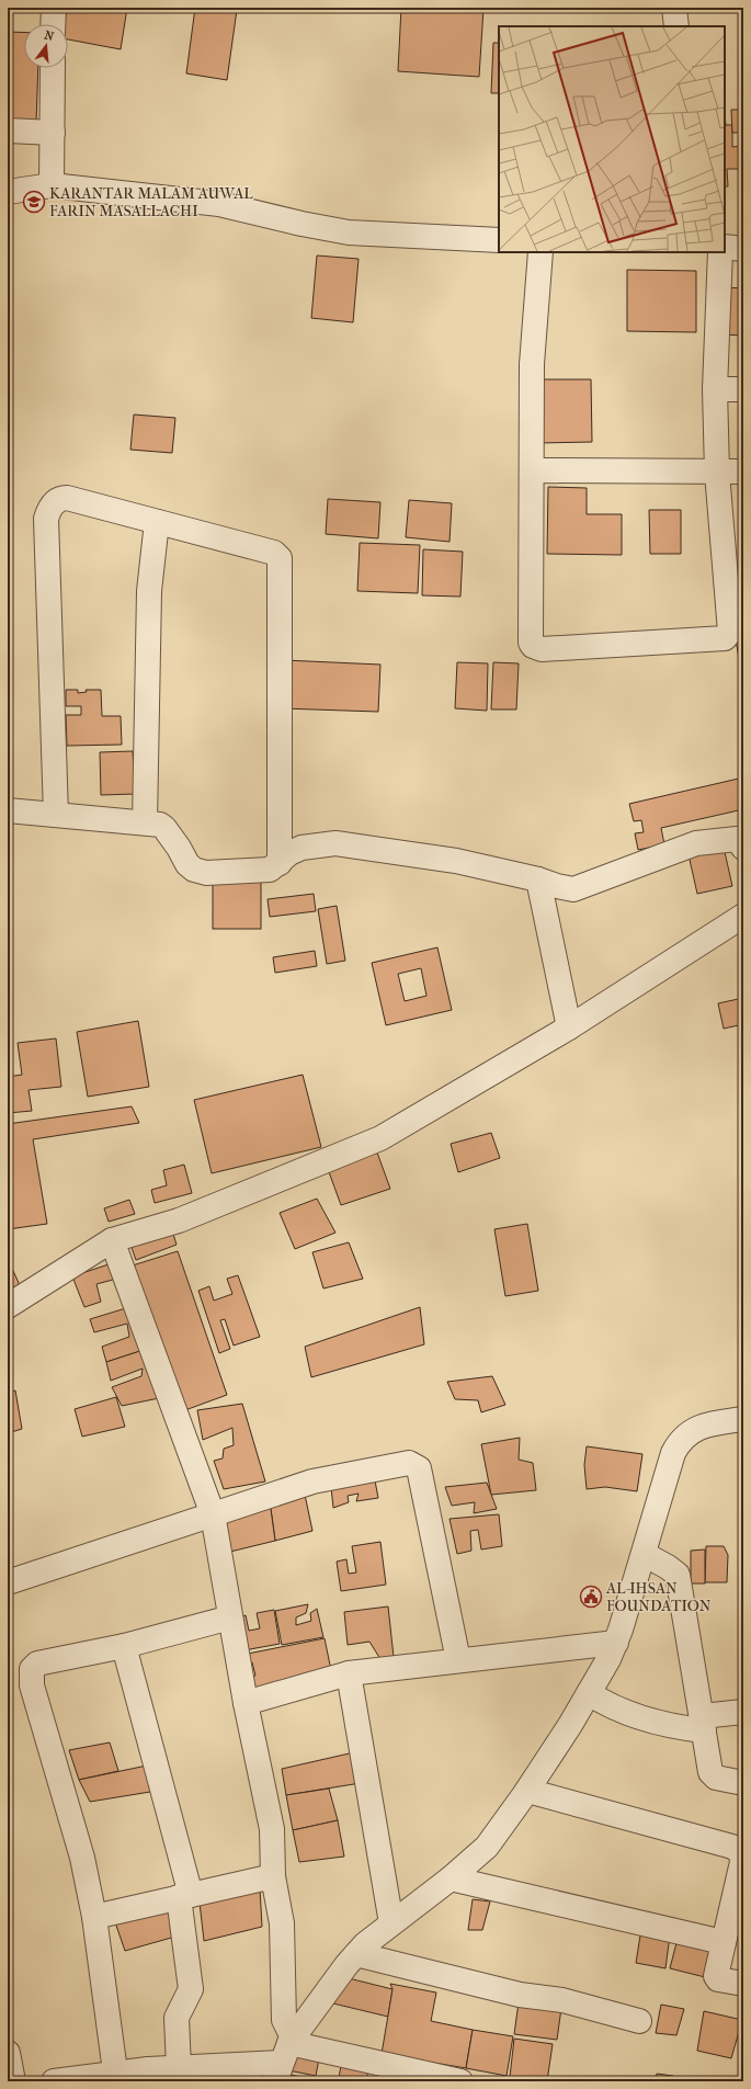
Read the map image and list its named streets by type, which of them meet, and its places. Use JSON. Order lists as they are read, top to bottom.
{
  "places": {
    "school or university": ["KARANTAR MALAM AUWAL FARIN MASALLACHI"],
    "public building": ["AL-IHSAN FOUNDATION"]
  },
  "north": "top"
}
